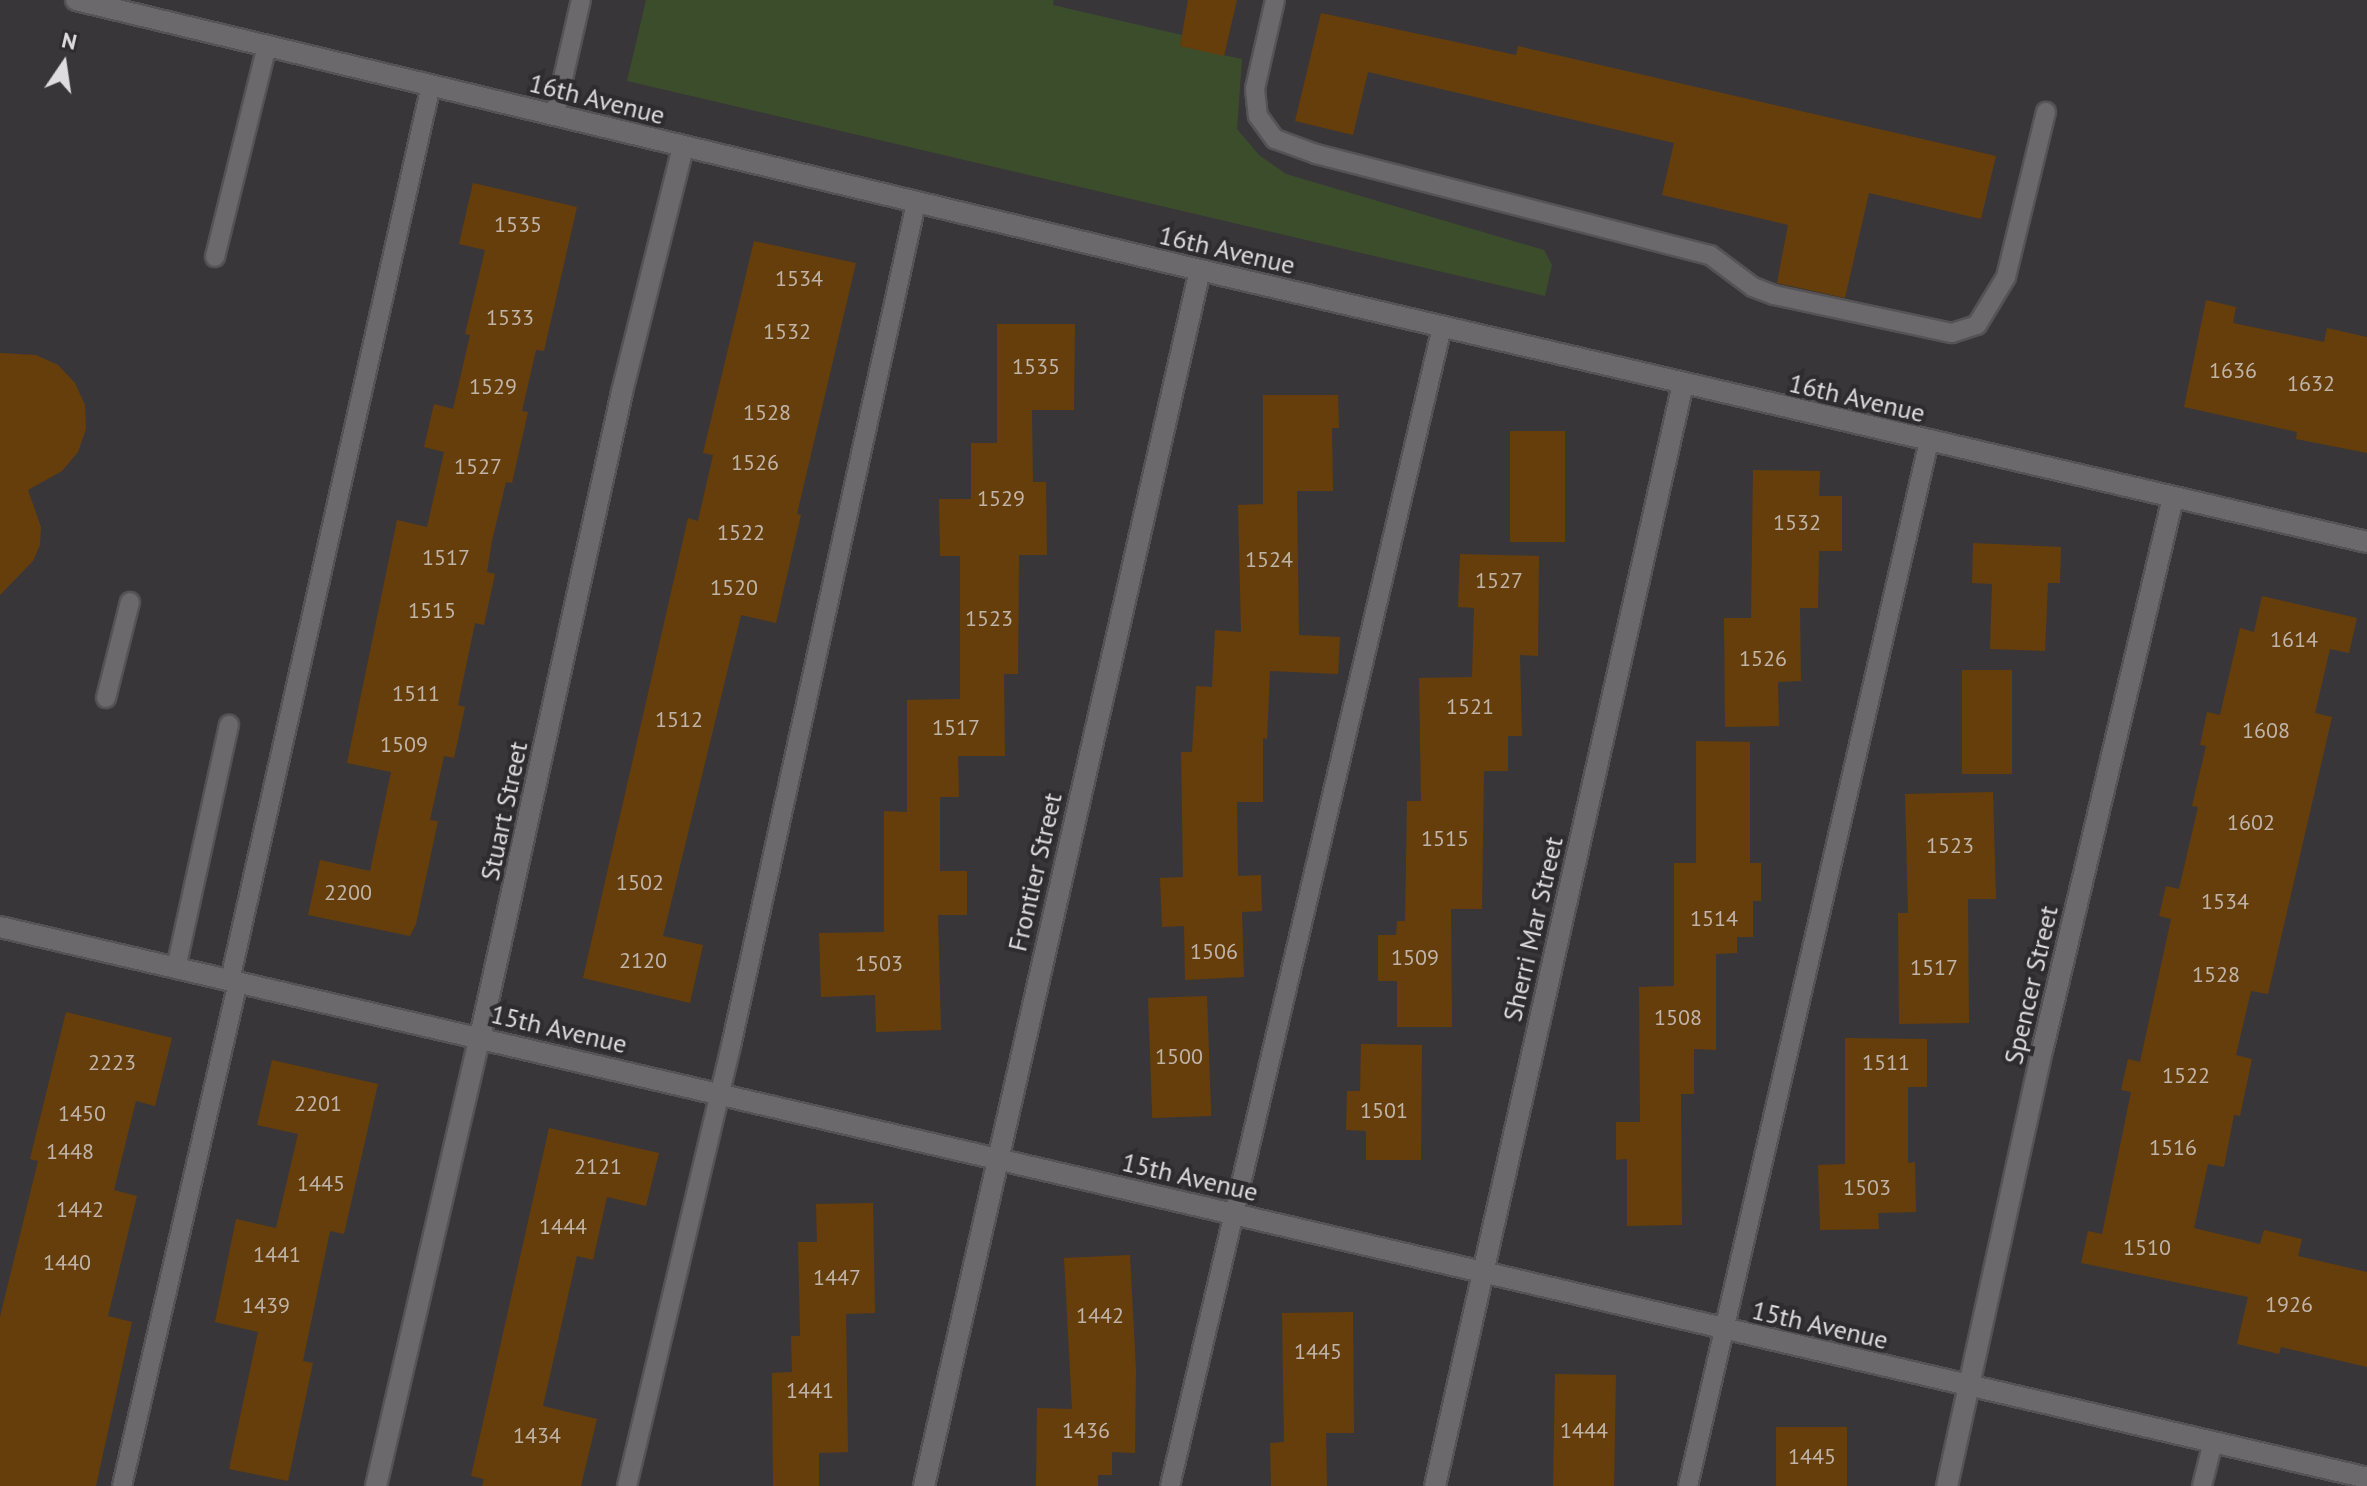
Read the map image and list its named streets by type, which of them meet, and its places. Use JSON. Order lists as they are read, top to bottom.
{
  "streets": {
    "street": [
      "16th Avenue",
      "Stuart Street",
      "Frontier Street",
      "Sherri Mar Street",
      "Spencer Street",
      "15th Avenue"
    ]
  },
  "crossings": [
    ["16th Avenue", "Stuart Street"],
    ["16th Avenue", "Frontier Street"],
    ["16th Avenue", "Sherri Mar Street"],
    ["16th Avenue", "Spencer Street"],
    ["Stuart Street", "15th Avenue"],
    ["Frontier Street", "15th Avenue"],
    ["Sherri Mar Street", "15th Avenue"],
    ["Spencer Street", "15th Avenue"]
  ],
  "house_numbers": [
    "1535",
    "1534",
    "1533",
    "1532",
    "1535",
    "1636",
    "1632",
    "1529",
    "1528",
    "1526",
    "1527",
    "1529",
    "1532",
    "1522",
    "1517",
    "1524",
    "1527",
    "1520",
    "1515",
    "1523",
    "1614",
    "1526",
    "1511",
    "1521",
    "1512",
    "1517",
    "1608",
    "1509",
    "1602",
    "1515",
    "1523",
    "1502",
    "2200",
    "1534",
    "1514",
    "1506",
    "1509",
    "2120",
    "1503",
    "1517",
    "1528",
    "1508",
    "1500",
    "2223",
    "1511",
    "1522",
    "2201",
    "1501",
    "1450",
    "1516",
    "1448",
    "2121",
    "1445",
    "1503",
    "1442",
    "1444",
    "1510",
    "1441",
    "1440",
    "1447",
    "1926",
    "1439",
    "1442",
    "1445",
    "1441",
    "1436",
    "1444",
    "1434",
    "1445"
  ],
  "north": "top"
}
